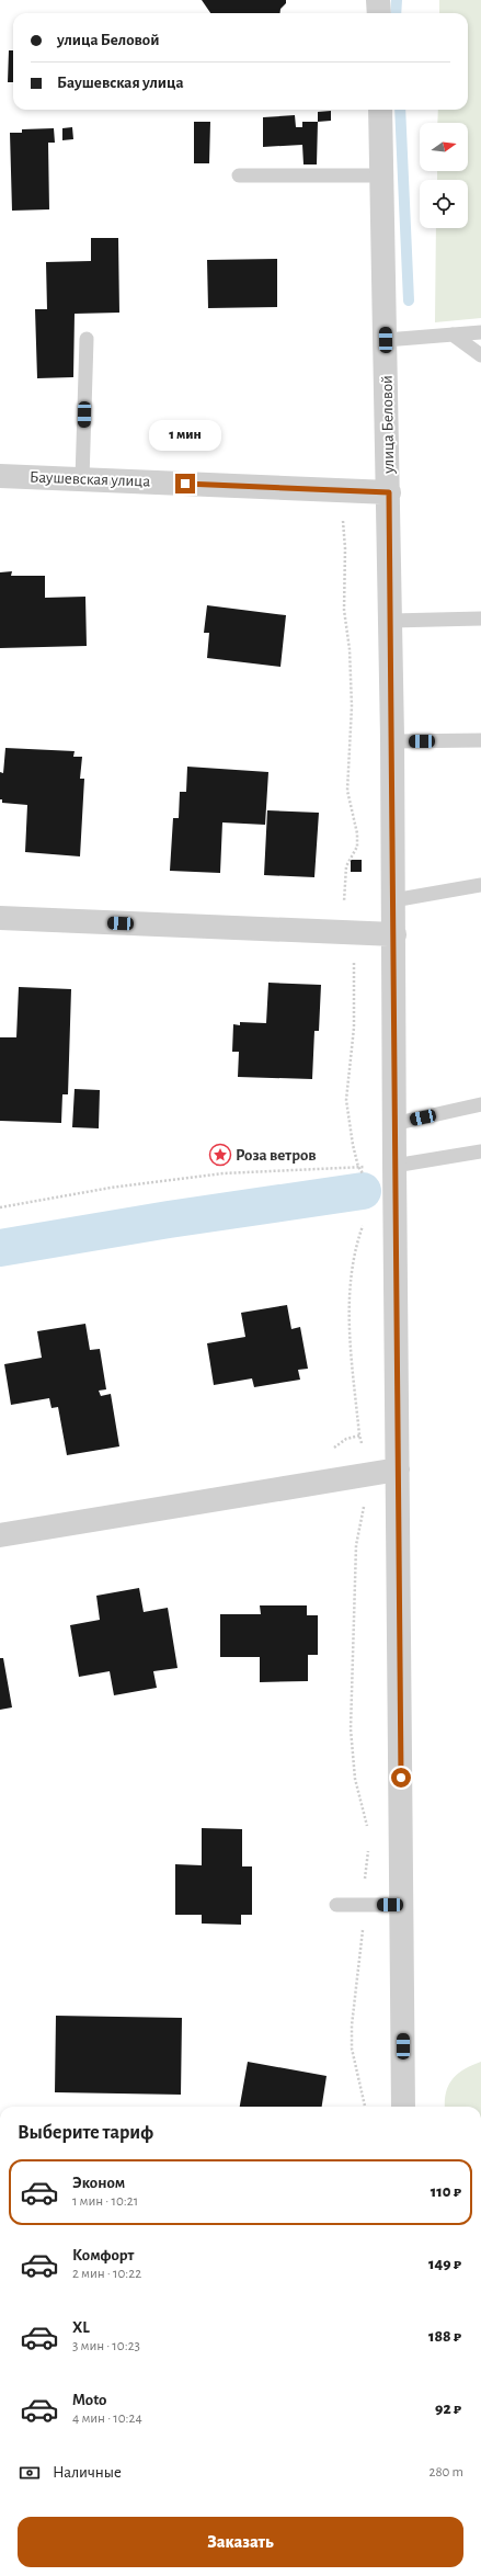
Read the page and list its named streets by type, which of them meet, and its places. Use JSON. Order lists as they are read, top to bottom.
{
  "streets": {
    "street": ["улица Беловой", "Баушевская улица"]
  },
  "crossings": [
    ["улица Беловой", "Баушевская улица"]
  ],
  "places": {
    "place": ["Роза ветров"]
  },
  "north": "right",
  "page": {
    "banner": ["улица Беловой", "Баушевская улица"],
    "bubble": "1 мин",
    "heading": "Выберите тариф",
    "list": [
      {
        "name": "Эконом",
        "note": "1 мин · 10:21",
        "value": "110 ₽"
      },
      {
        "name": "Комфорт",
        "note": "2 мин · 10:22",
        "value": "149 ₽"
      },
      {
        "name": "XL",
        "note": "3 мин · 10:23",
        "value": "188 ₽"
      },
      {
        "name": "Moto",
        "note": "4 мин · 10:24",
        "value": "92 ₽"
      }
    ],
    "pay": ["Наличные", "280 m"],
    "buttons": "Заказать"
  }
}
